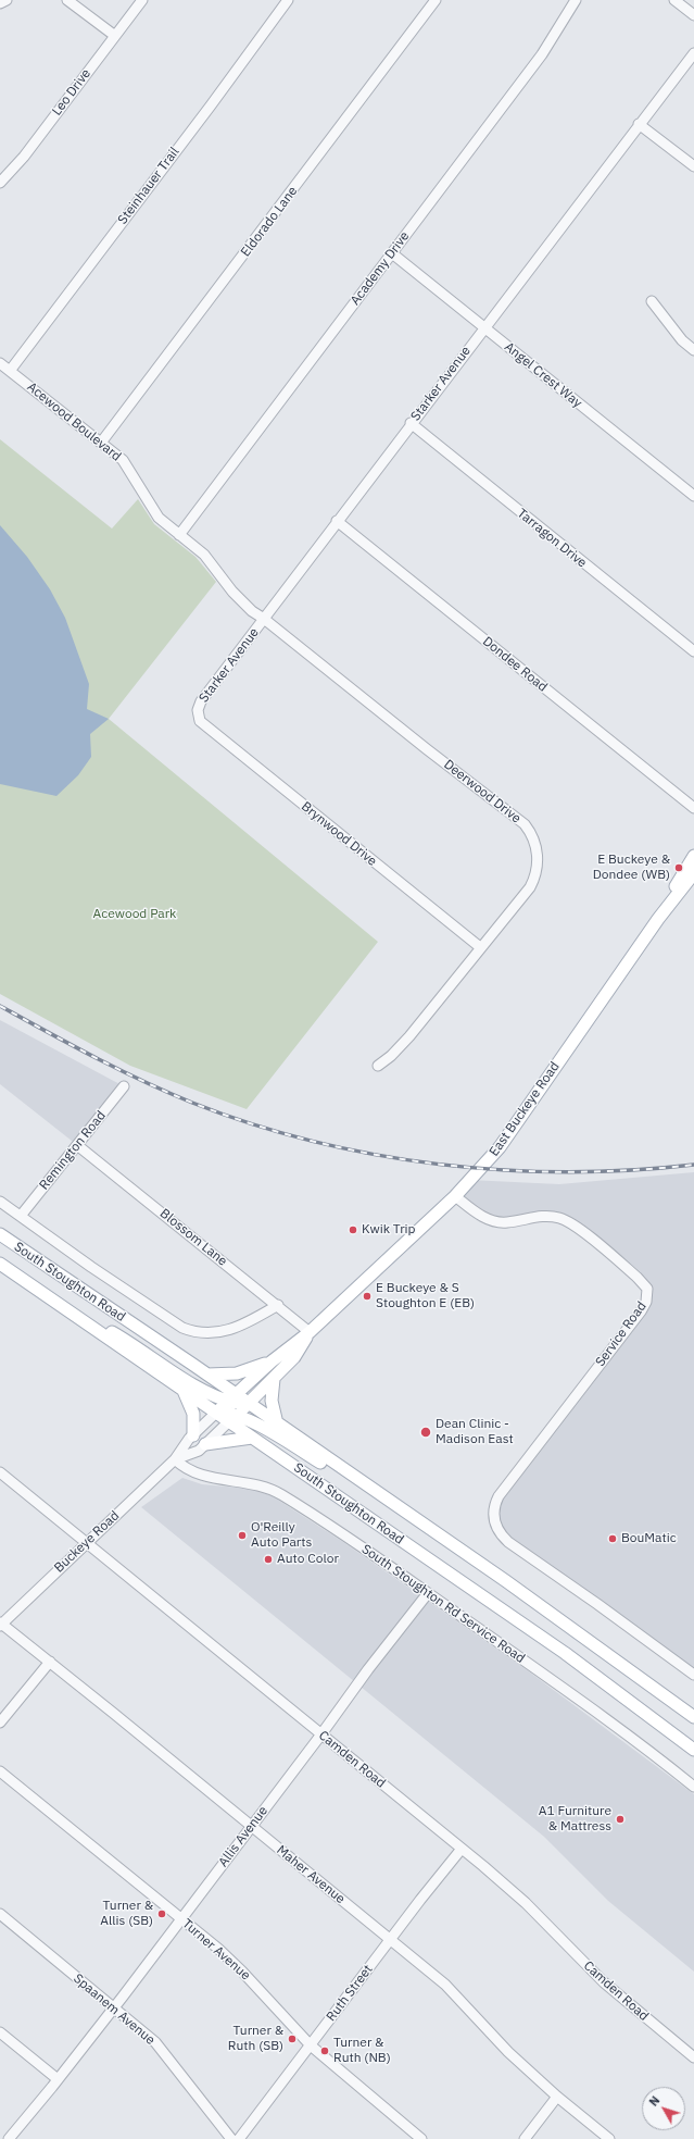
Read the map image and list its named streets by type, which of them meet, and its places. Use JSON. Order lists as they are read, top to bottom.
{
  "streets": {
    "main road": ["East Buckeye Road", "South Stoughton Road"],
    "street": [
      "Leo Drive",
      "Steinhauer Trail",
      "Eldorado Lane",
      "Academy Drive",
      "Angel Crest Way",
      "Starker Avenue",
      "Acewood Boulevard",
      "Tarragon Drive",
      "Dondee Road",
      "Deerwood Drive",
      "Brynwood Drive",
      "Remington Road",
      "Blossom Lane",
      "Service Road",
      "Buckeye Road",
      "South Stoughton Rd Service Road",
      "Camden Road",
      "Allis Avenue",
      "Maher Avenue",
      "Turner Avenue",
      "Ruth Street",
      "Spaanem Avenue"
    ]
  },
  "crossings": [
    ["Steinhauer Trail", "Acewood Boulevard"],
    ["Eldorado Lane", "Acewood Boulevard"],
    ["Academy Drive", "Angel Crest Way"],
    ["Academy Drive", "Acewood Boulevard"],
    ["Angel Crest Way", "Starker Avenue"],
    ["Starker Avenue", "Acewood Boulevard"],
    ["Starker Avenue", "Tarragon Drive"],
    ["Starker Avenue", "Dondee Road"],
    ["Starker Avenue", "Deerwood Drive"],
    ["Starker Avenue", "Brynwood Drive"],
    ["Acewood Boulevard", "Deerwood Drive"],
    ["Deerwood Drive", "Brynwood Drive"],
    ["East Buckeye Road", "Blossom Lane"],
    ["East Buckeye Road", "South Stoughton Road"],
    ["East Buckeye Road", "Service Road"],
    ["East Buckeye Road", "Buckeye Road"],
    ["Remington Road", "Blossom Lane"],
    ["South Stoughton Road", "Buckeye Road"],
    ["Buckeye Road", "South Stoughton Rd Service Road"],
    ["Buckeye Road", "Camden Road"],
    ["Buckeye Road", "Maher Avenue"],
    ["South Stoughton Rd Service Road", "Allis Avenue"],
    ["Camden Road", "Allis Avenue"],
    ["Camden Road", "Ruth Street"],
    ["Allis Avenue", "Maher Avenue"],
    ["Allis Avenue", "Turner Avenue"],
    ["Allis Avenue", "Spaanem Avenue"],
    ["Maher Avenue", "Ruth Street"],
    ["Turner Avenue", "Ruth Street"]
  ],
  "parks": ["Acewood Park"],
  "places": [
    "E Buckeye & Dondee (WB)",
    "Kwik Trip",
    "E Buckeye & S Stoughton E (EB)",
    "Dean Clinic - Madison East",
    "O'Reilly Auto Parts",
    "BouMatic",
    "Auto Color",
    "A1 Furniture & Mattress",
    "Turner & Allis (SB)",
    "Turner & Ruth (SB)",
    "Turner & Ruth (NB)"
  ],
  "north": "top left"
}
